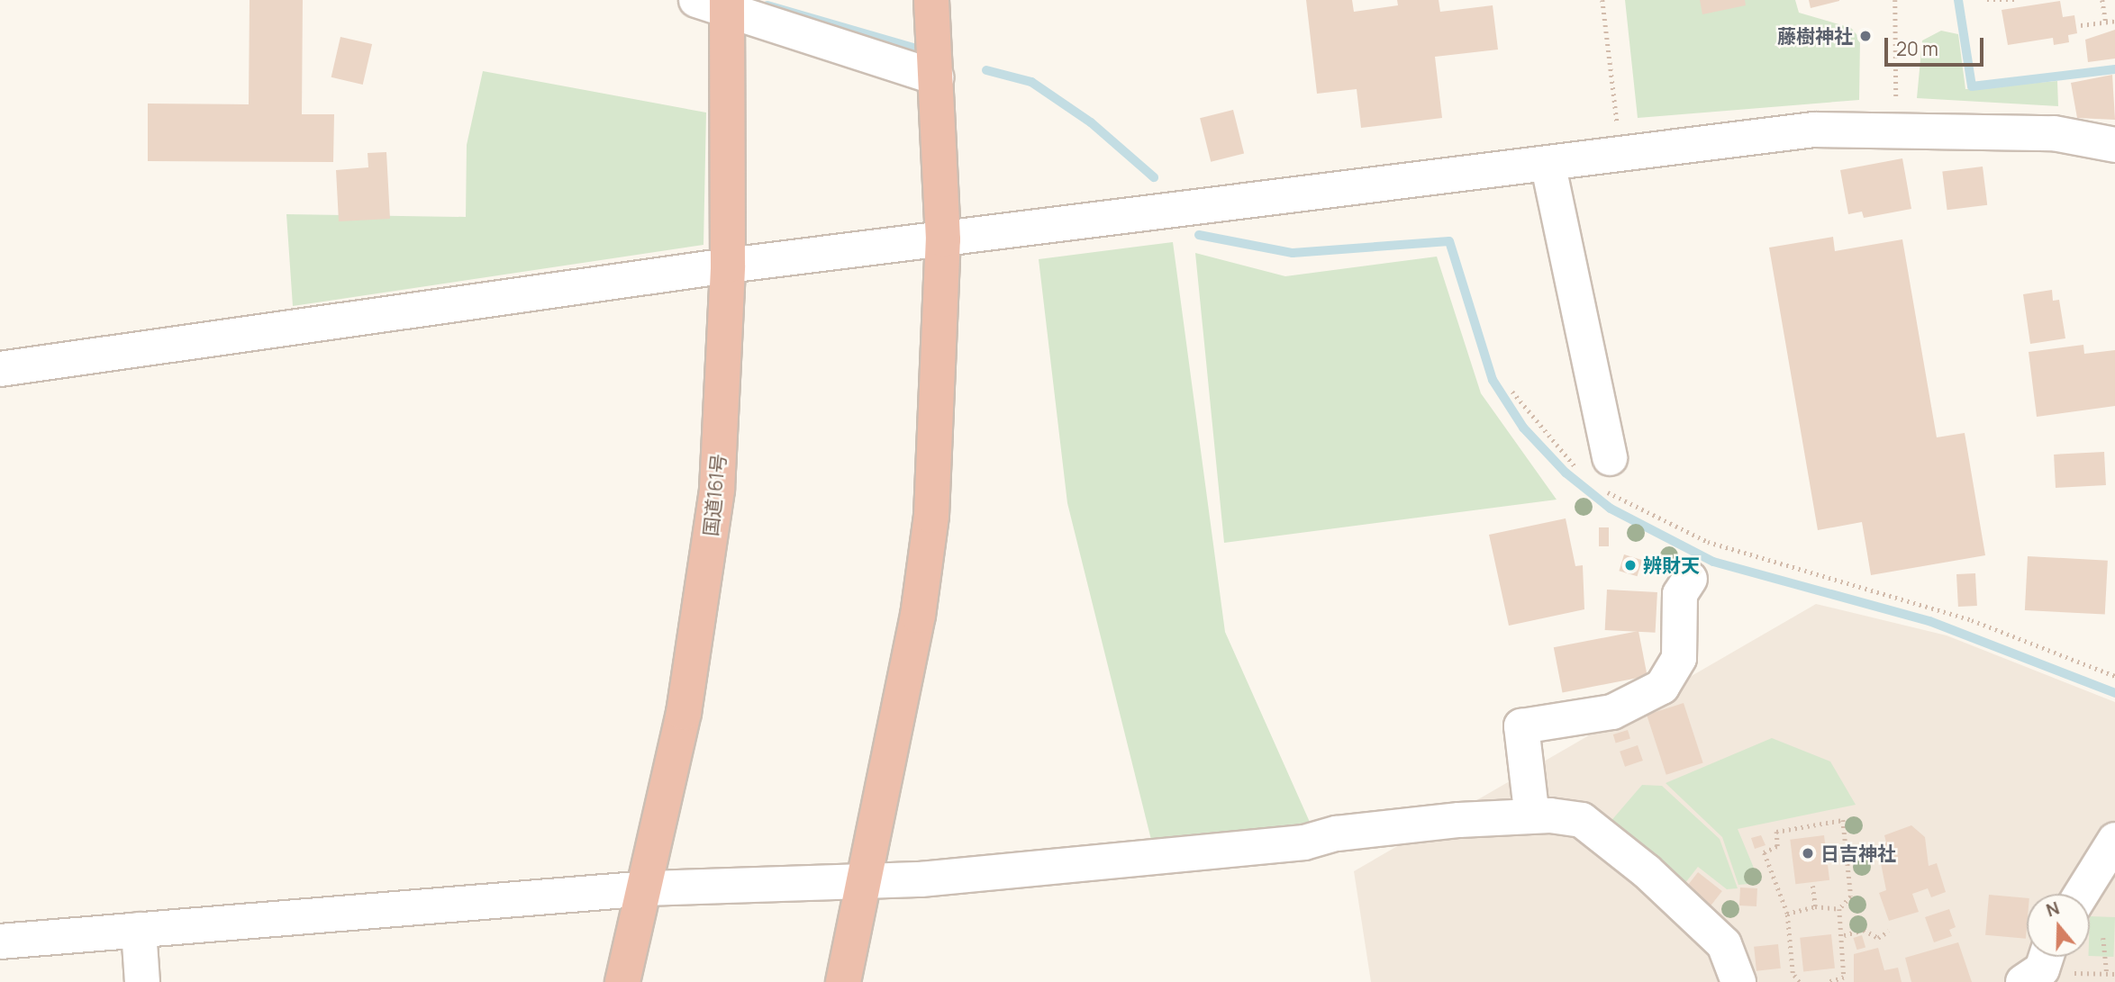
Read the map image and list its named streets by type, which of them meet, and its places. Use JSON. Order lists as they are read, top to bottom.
{
  "streets": {
    "highway": ["国道161号"]
  },
  "places": ["藤樹神社", "辨財天", "日吉神社"],
  "scale_bar": "20 m",
  "north": "top"
}
